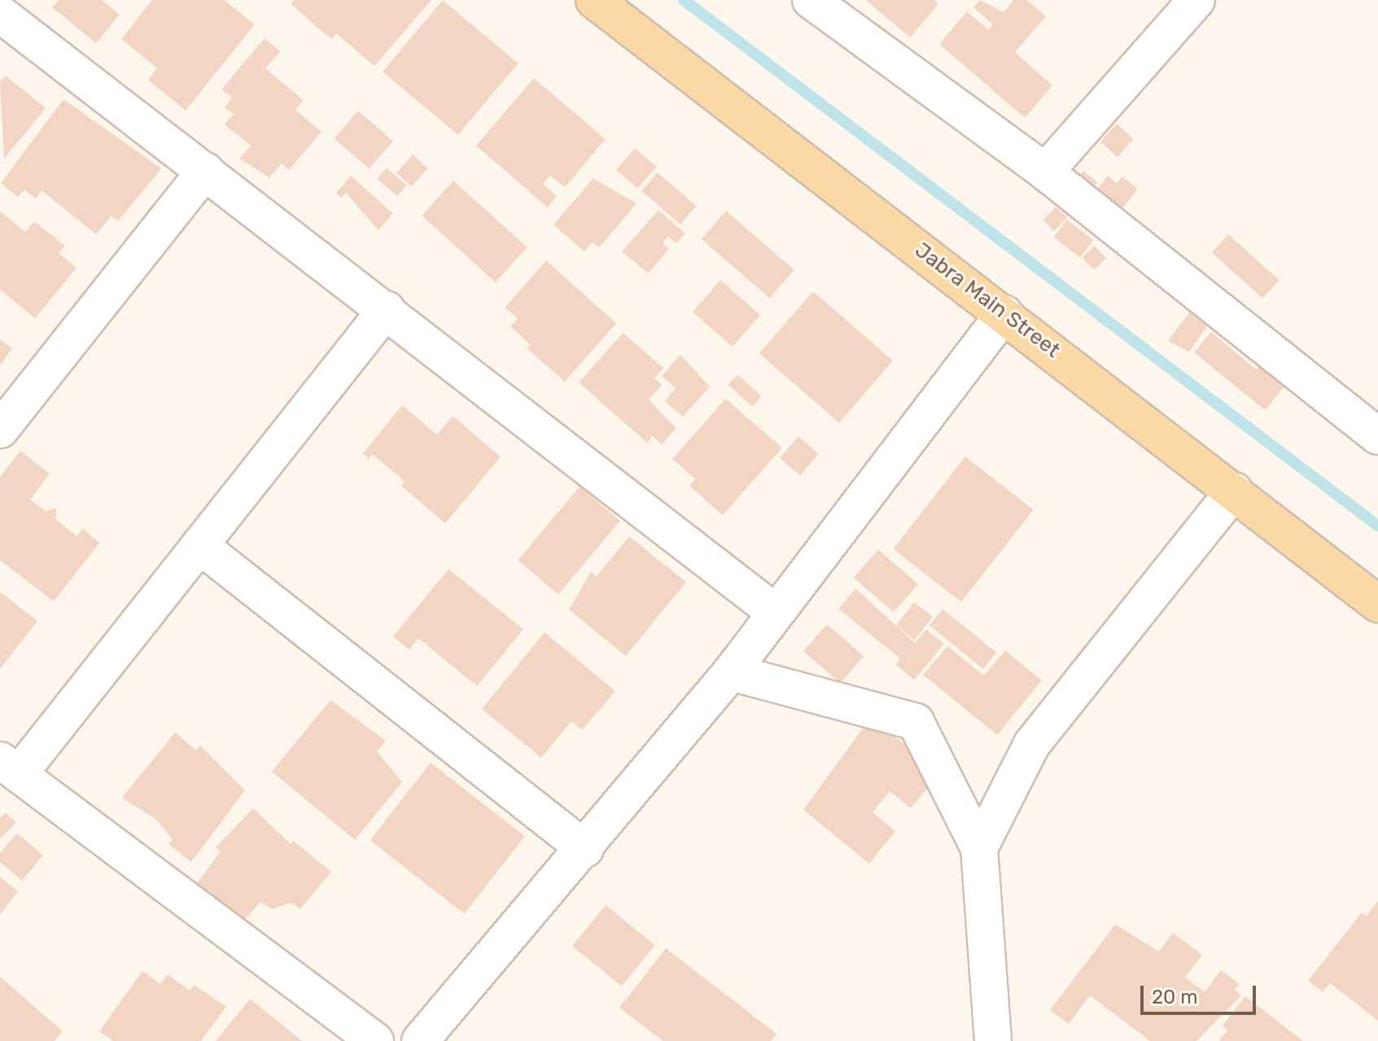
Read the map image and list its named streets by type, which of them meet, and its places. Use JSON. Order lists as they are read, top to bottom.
{
  "streets": {
    "main road": ["Jabra Main Street"]
  },
  "scale_bar": "20 m"
}
